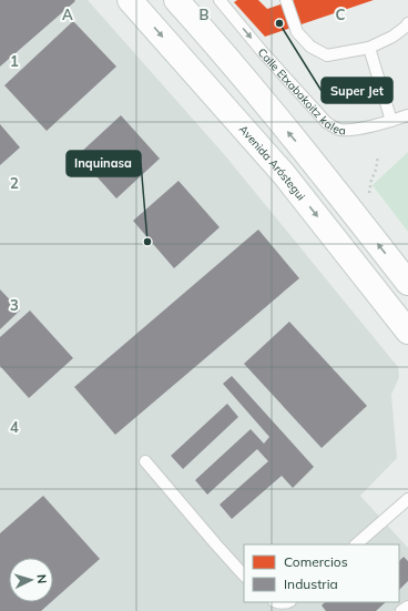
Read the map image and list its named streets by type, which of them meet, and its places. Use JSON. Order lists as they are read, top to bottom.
{
  "streets": {
    "main road": ["Avenida Aróstegui"],
    "lane": ["Calle Etxabakoitz kalea"]
  },
  "one_way": ["Calle Etxabakoitz kalea"],
  "places": ["Super Jet", "Inquinasa"],
  "legend": ["Comercios", "Industria"],
  "north": "right",
  "grid": {
    "columns": ["A", "B", "C"],
    "rows": [
      "1",
      "2",
      "3",
      "4"
    ]
  }
}
